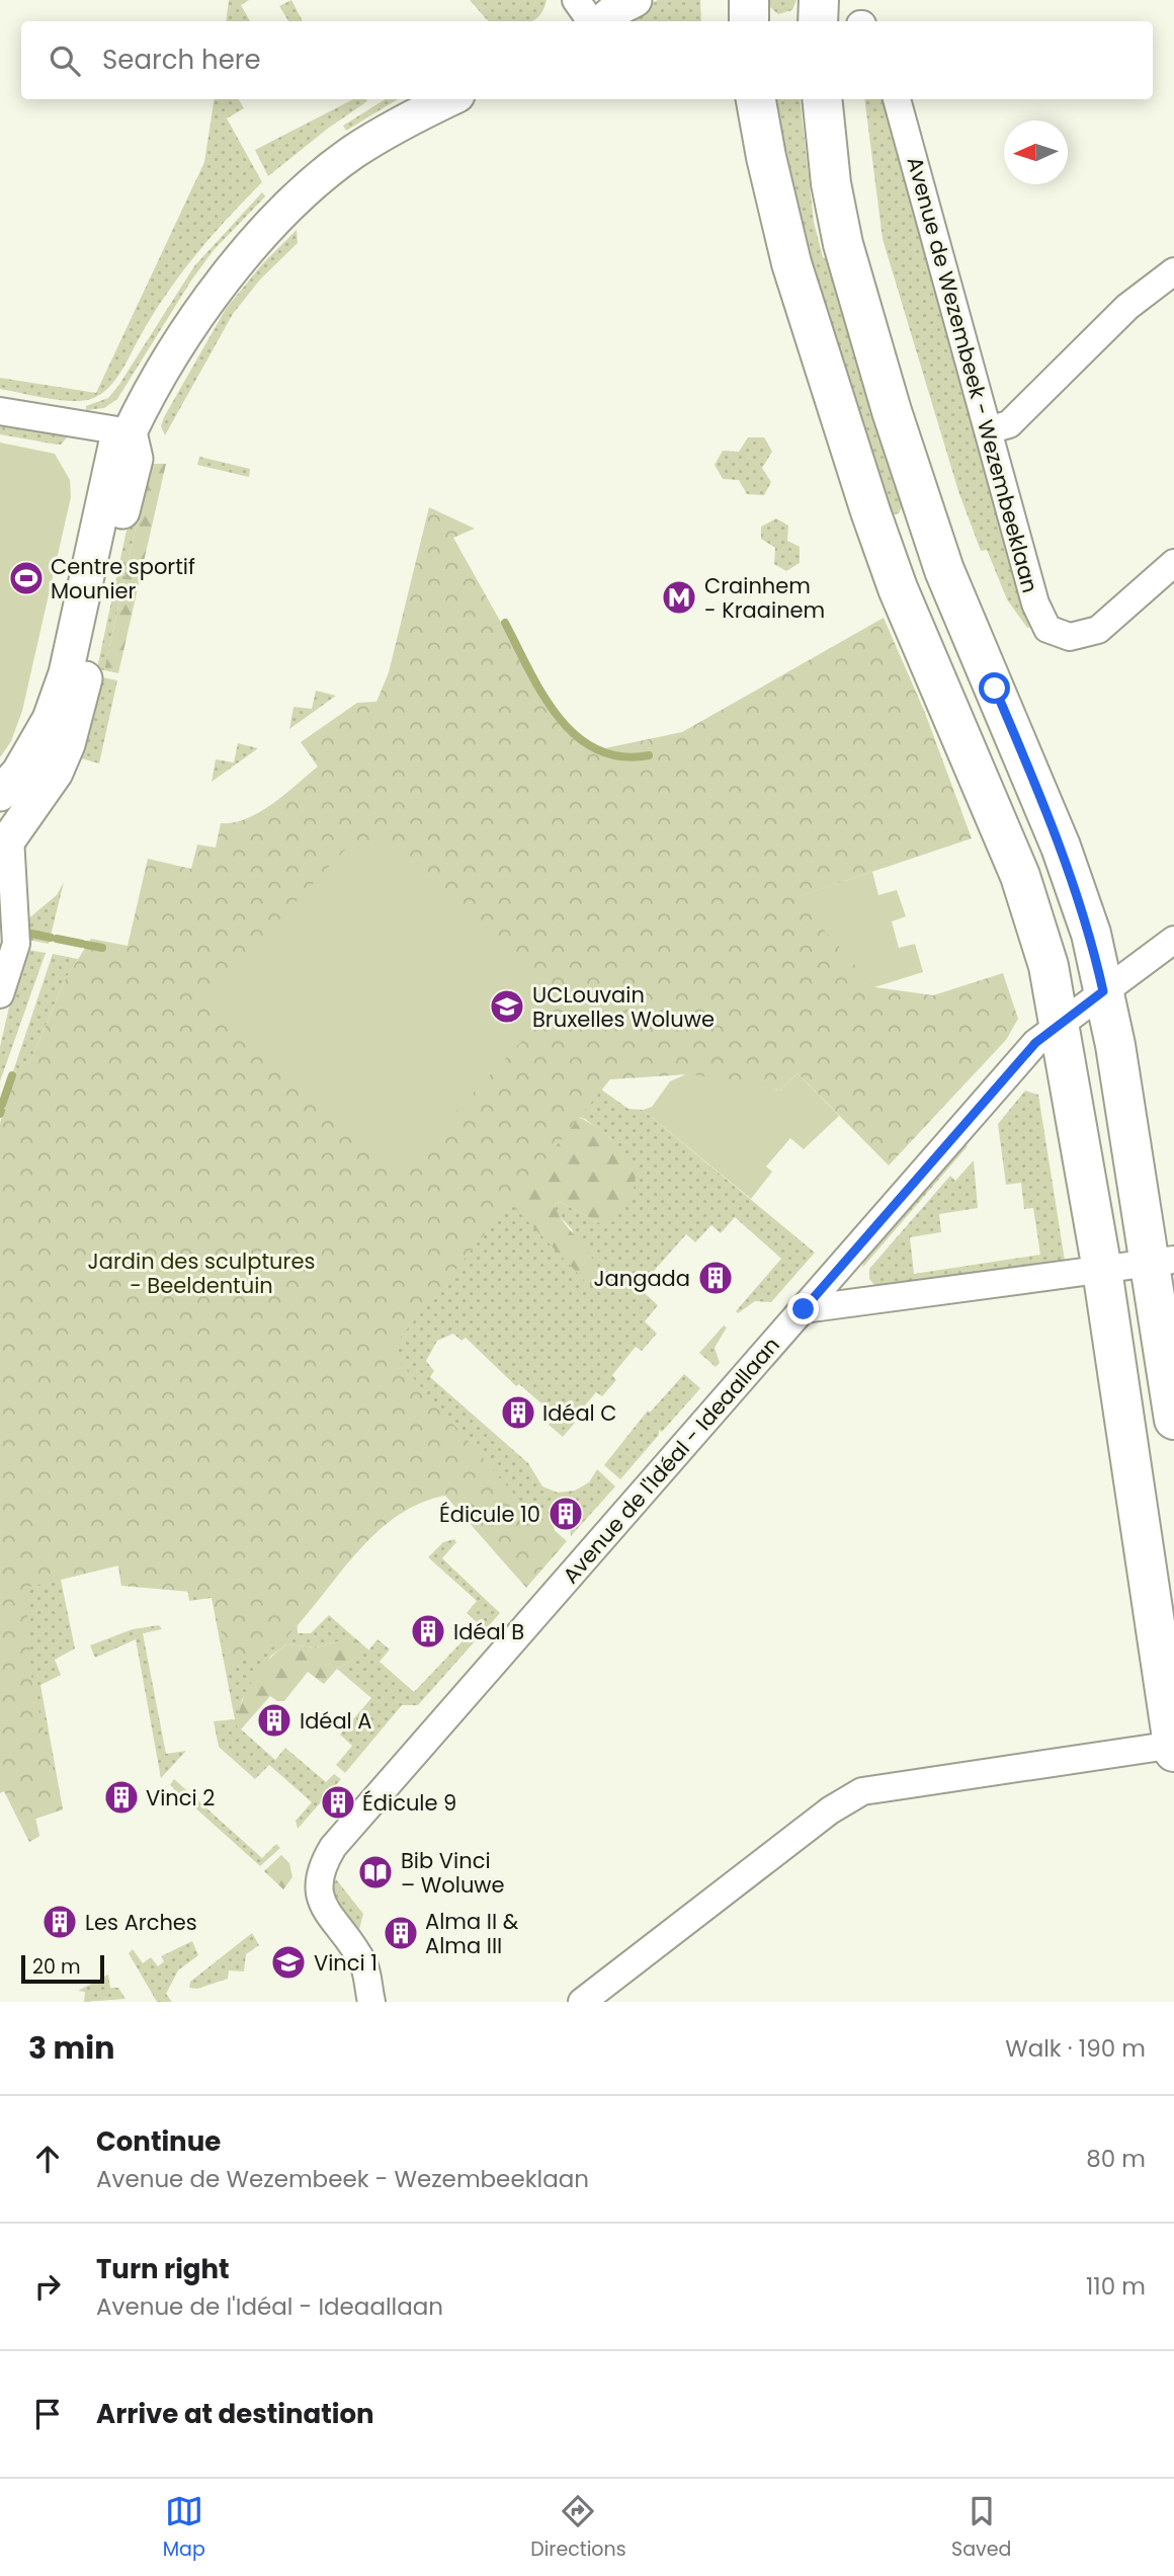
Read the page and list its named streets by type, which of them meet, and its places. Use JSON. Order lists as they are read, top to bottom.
{
  "streets": {
    "street": ["Avenue de Wezembeek - Wezembeeklaan", "Avenue de l'Idéal - Ideaallaan"]
  },
  "parks": ["Jardin des sculptures - Beeldentuin"],
  "places": {
    "sports": ["Centre sportif Mounier"],
    "metro station": ["Crainhem - Kraainem"],
    "school or university": ["UCLouvain Bruxelles Woluwe", "Vinci 1"],
    "building": [
      "Jangada",
      "Idéal C",
      "Édicule 10",
      "Idéal B",
      "Idéal A",
      "Vinci 2",
      "Édicule 9",
      "Les Arches",
      "Alma II & Alma III"
    ],
    "library": ["Bib Vinci – Woluwe"]
  },
  "scale_bar": "20 m",
  "north": "left",
  "page": {
    "search": "Search here",
    "scale": "20 m",
    "heading": ["3 min", "Walk · 190 m"],
    "list": [
      ["Continue", "Avenue de Wezembeek - Wezembeeklaan", "80 m"],
      ["Turn right", "Avenue de l'Idéal - Ideaallaan", "110 m"],
      "Arrive at destination"
    ],
    "nav": ["Map", "Directions", "Saved"]
  }
}
